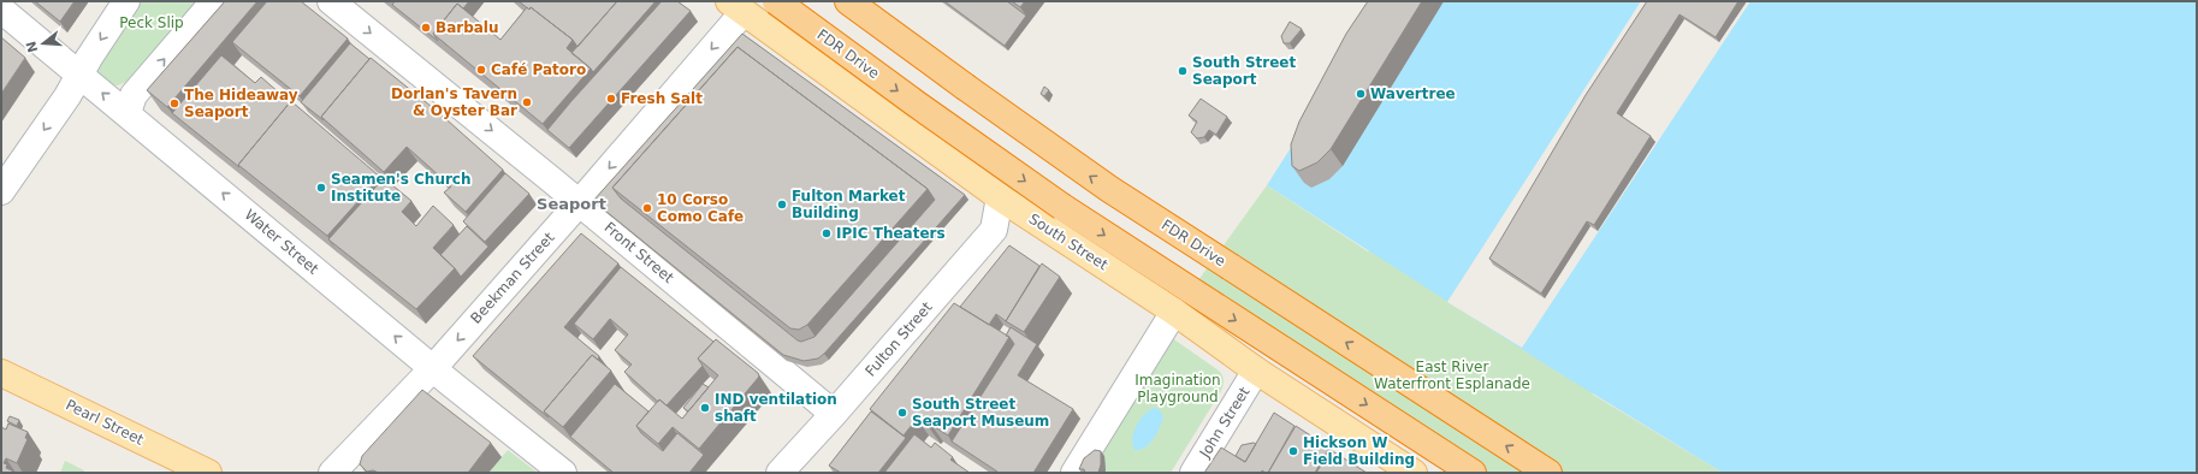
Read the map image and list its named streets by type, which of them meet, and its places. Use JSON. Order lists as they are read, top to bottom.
{
  "streets": {
    "highway": ["FDR Drive"],
    "main road": ["South Street", "Pearl Street"],
    "street": [
      "Water Street",
      "Front Street",
      "Beekman Street",
      "Fulton Street",
      "John Street"
    ]
  },
  "crossings": [
    ["Water Street", "Beekman Street"],
    ["South Street", "Beekman Street"],
    ["South Street", "Fulton Street"],
    ["South Street", "John Street"],
    ["Front Street", "Beekman Street"],
    ["Front Street", "Fulton Street"]
  ],
  "one_way": ["Water Street", "Front Street", "Beekman Street"],
  "districts": ["Seaport"],
  "parks": ["Peck Slip", "East River Waterfront Esplanade", "Imagination Playground"],
  "places": [
    "Barbalu",
    "Café Patoro",
    "South Street Seaport",
    "Wavertree",
    "Fresh Salt",
    "Dorlan's Tavern & Oyster Bar",
    "The Hideaway Seaport",
    "Seamen's Church Institute",
    "Fulton Market Building",
    "10 Corso Como Cafe",
    "IPIC Theaters",
    "IND ventilation shaft",
    "South Street Seaport Museum",
    "Hickson W Field Building"
  ],
  "north": "left"
}
